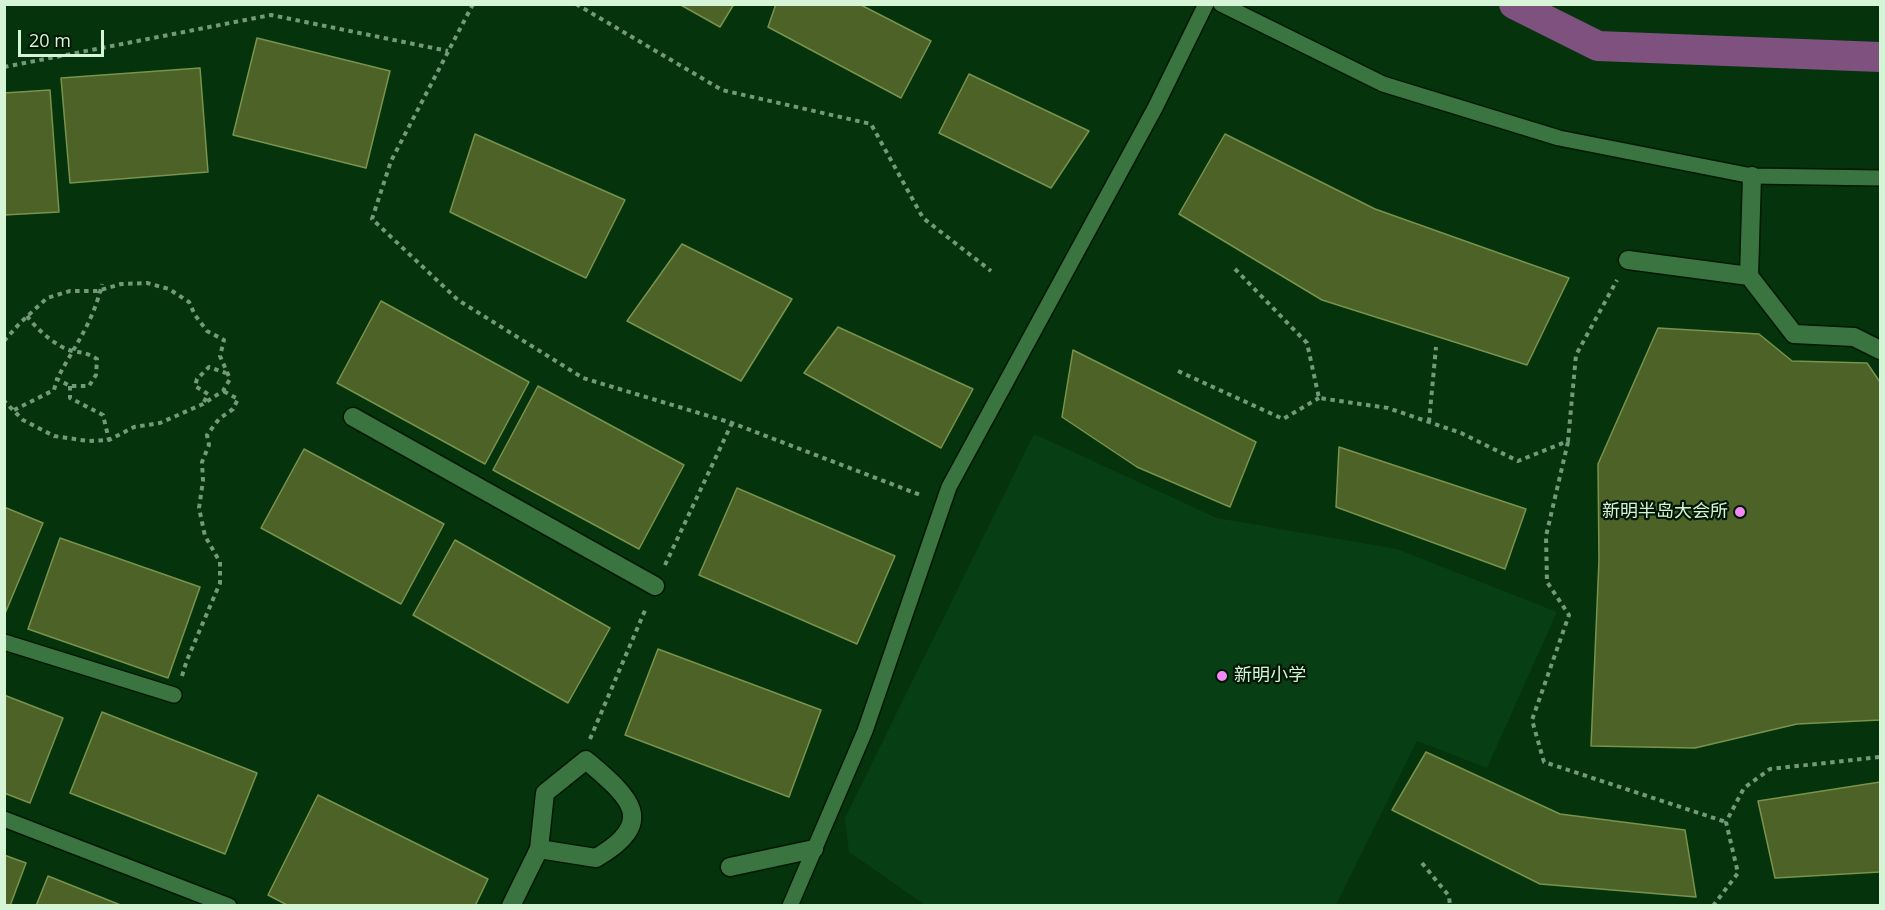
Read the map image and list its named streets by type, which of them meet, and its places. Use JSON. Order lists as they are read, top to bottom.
{
  "places": ["新明半岛大会所", "新明小学"],
  "scale_bar": "20 m"
}
